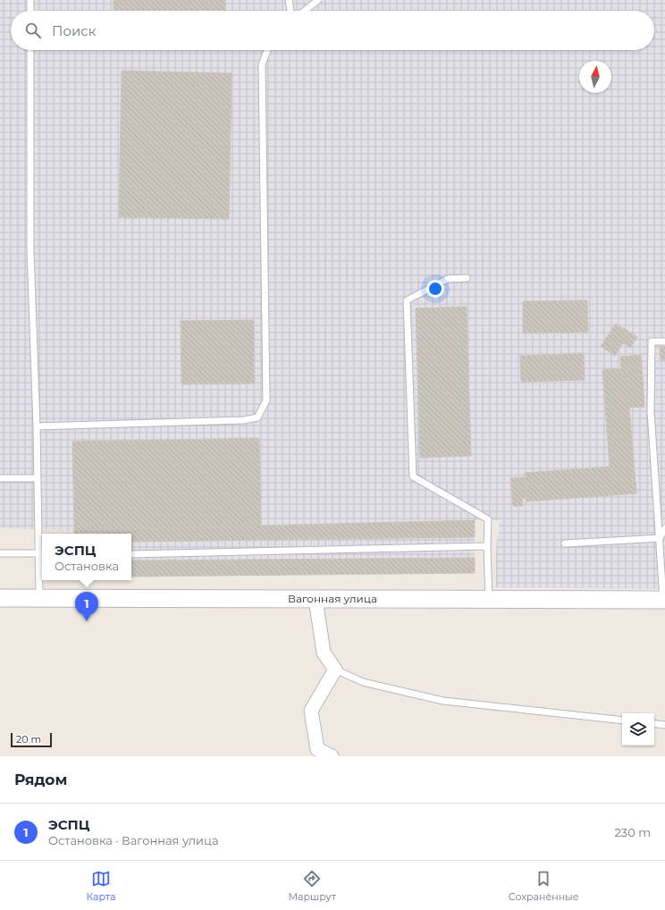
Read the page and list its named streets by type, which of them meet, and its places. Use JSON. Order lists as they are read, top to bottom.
{
  "streets": {
    "street": ["Вагонная улица"]
  },
  "scale_bar": "20 m",
  "north": "top",
  "page": {
    "search": "Поиск",
    "popup": ["ЭСПЦ", "Остановка"],
    "pins": "1",
    "scale": "20 m",
    "heading": "Рядом",
    "list": [
      {
        "mark": "1",
        "name": "ЭСПЦ",
        "note": "Остановка · Вагонная улица",
        "value": "230 m"
      }
    ],
    "nav": ["Карта", "Маршрут", "Сохранённые"]
  }
}
